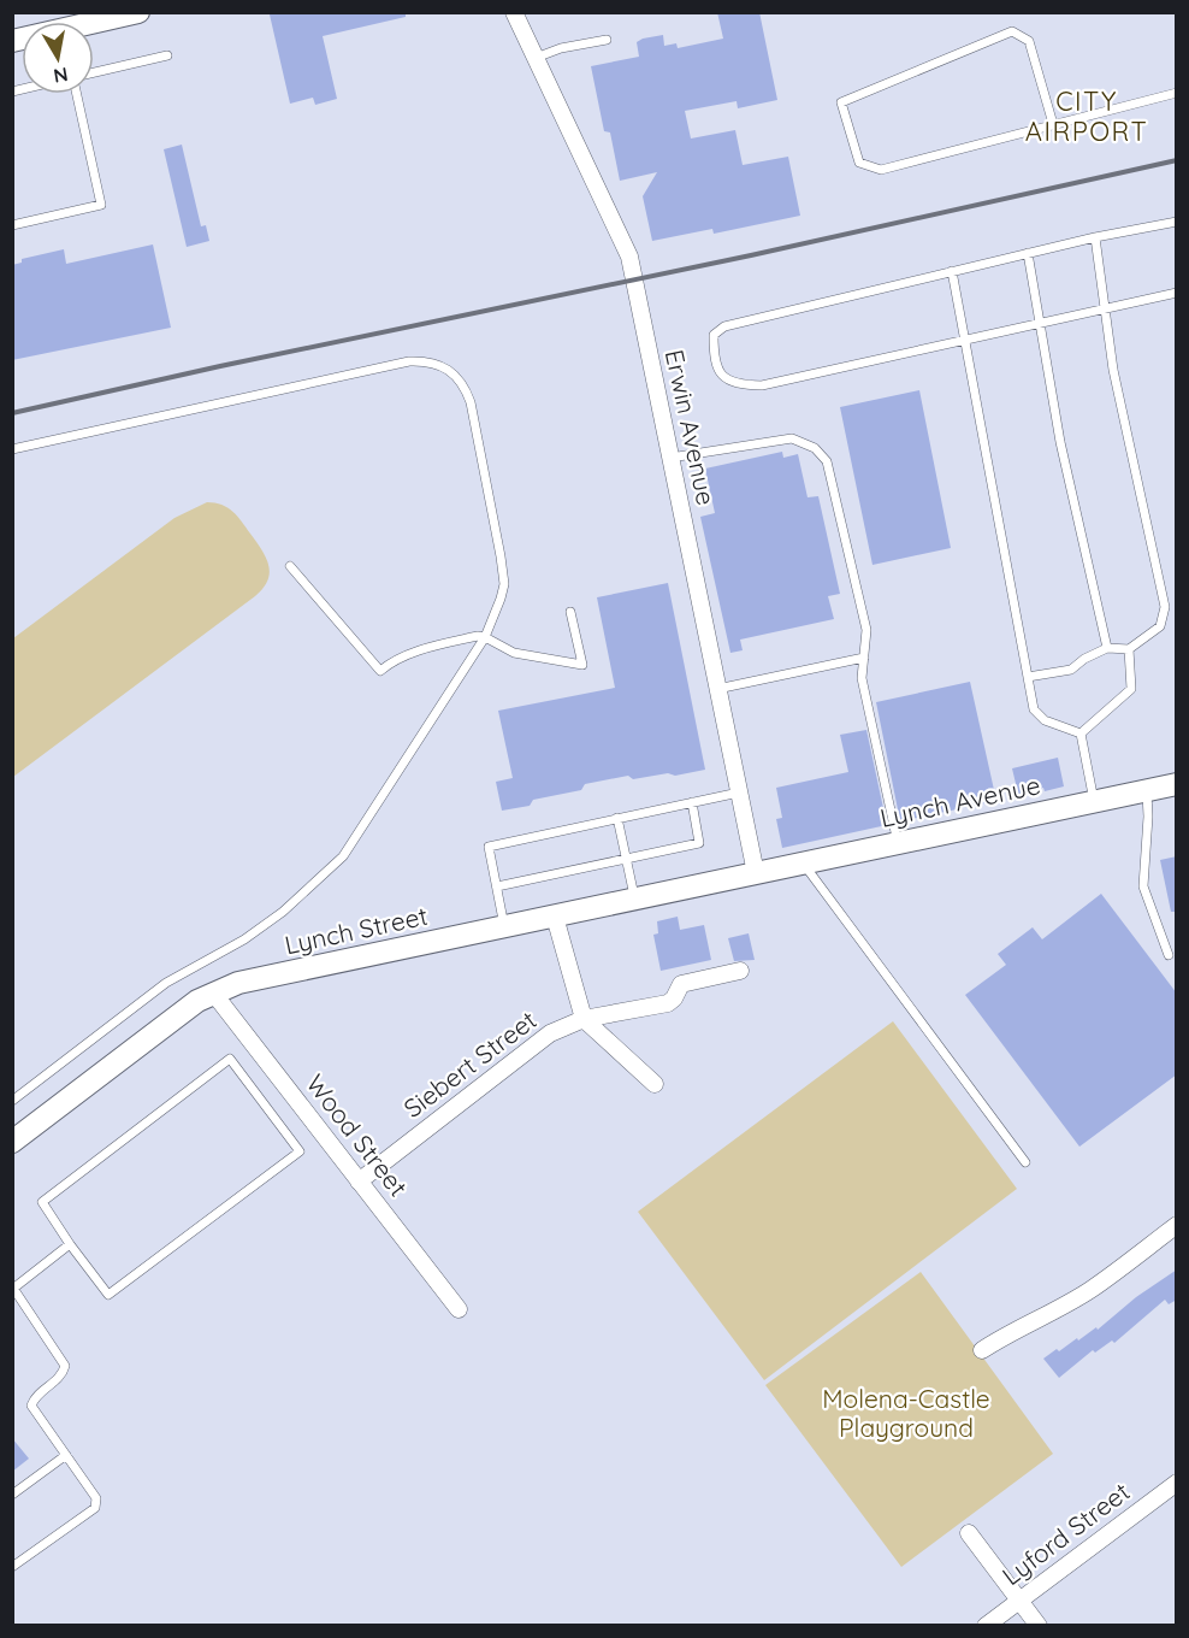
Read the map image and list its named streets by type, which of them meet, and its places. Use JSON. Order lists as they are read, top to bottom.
{
  "streets": {
    "street": [
      "Erwin Avenue",
      "Lynch Avenue",
      "Lynch Street",
      "Siebert Street",
      "Wood Street",
      "Lyford Street"
    ]
  },
  "crossings": [
    ["Erwin Avenue", "Lynch Avenue"],
    ["Erwin Avenue", "Lynch Street"],
    ["Lynch Avenue", "Lynch Street"],
    ["Lynch Street", "Wood Street"],
    ["Siebert Street", "Wood Street"]
  ],
  "districts": ["CITY AIRPORT"],
  "parks": ["Molena-Castle Playground"],
  "north": "bottom"
}
